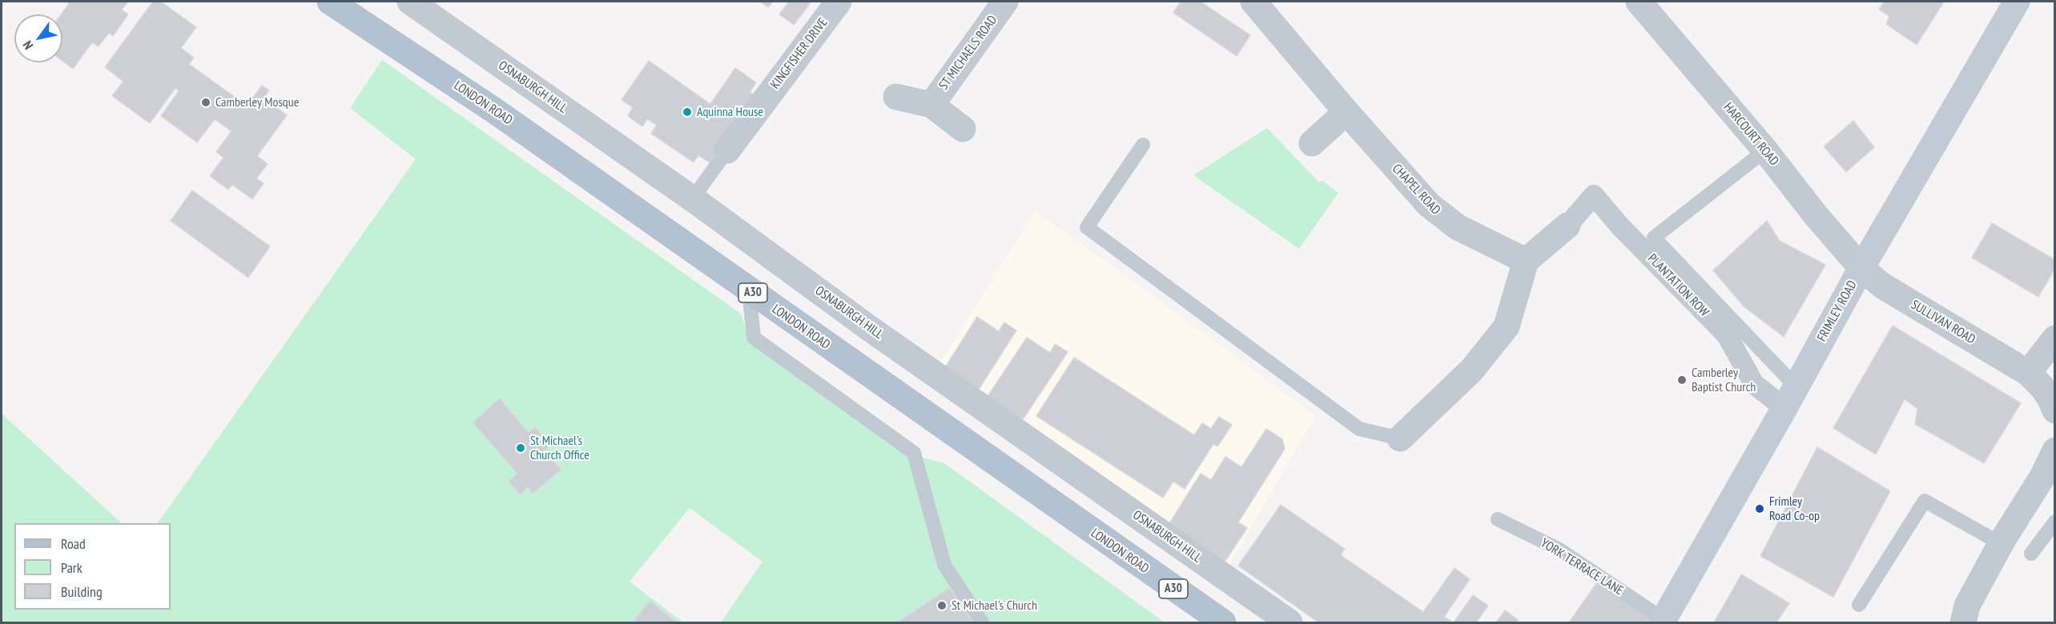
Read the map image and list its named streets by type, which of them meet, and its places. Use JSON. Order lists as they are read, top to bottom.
{
  "streets": {
    "main road": ["LONDON ROAD", "A30", "FRIMLEY ROAD"],
    "street": [
      "ST MICHAELS ROAD",
      "KINGFISHER DRIVE",
      "OSNABURGH HILL",
      "HARCOURT ROAD",
      "CHAPEL ROAD",
      "PLANTATION ROW",
      "SULLIVAN ROAD"
    ],
    "lane": ["YORK TERRACE LANE"]
  },
  "crossings": [
    ["KINGFISHER DRIVE", "OSNABURGH HILL"],
    ["HARCOURT ROAD", "FRIMLEY ROAD"],
    ["HARCOURT ROAD", "SULLIVAN ROAD"],
    ["PLANTATION ROW", "FRIMLEY ROAD"],
    ["FRIMLEY ROAD", "SULLIVAN ROAD"],
    ["FRIMLEY ROAD", "YORK TERRACE LANE"]
  ],
  "places": [
    "Camberley Mosque",
    "Aquinna House",
    "Camberley Baptist Church",
    "St Michael's Church Office",
    "Frimley Road Co-op",
    "St Michael's Church"
  ],
  "legend": ["Road", "Park", "Building"],
  "north": "bottom left"
}
